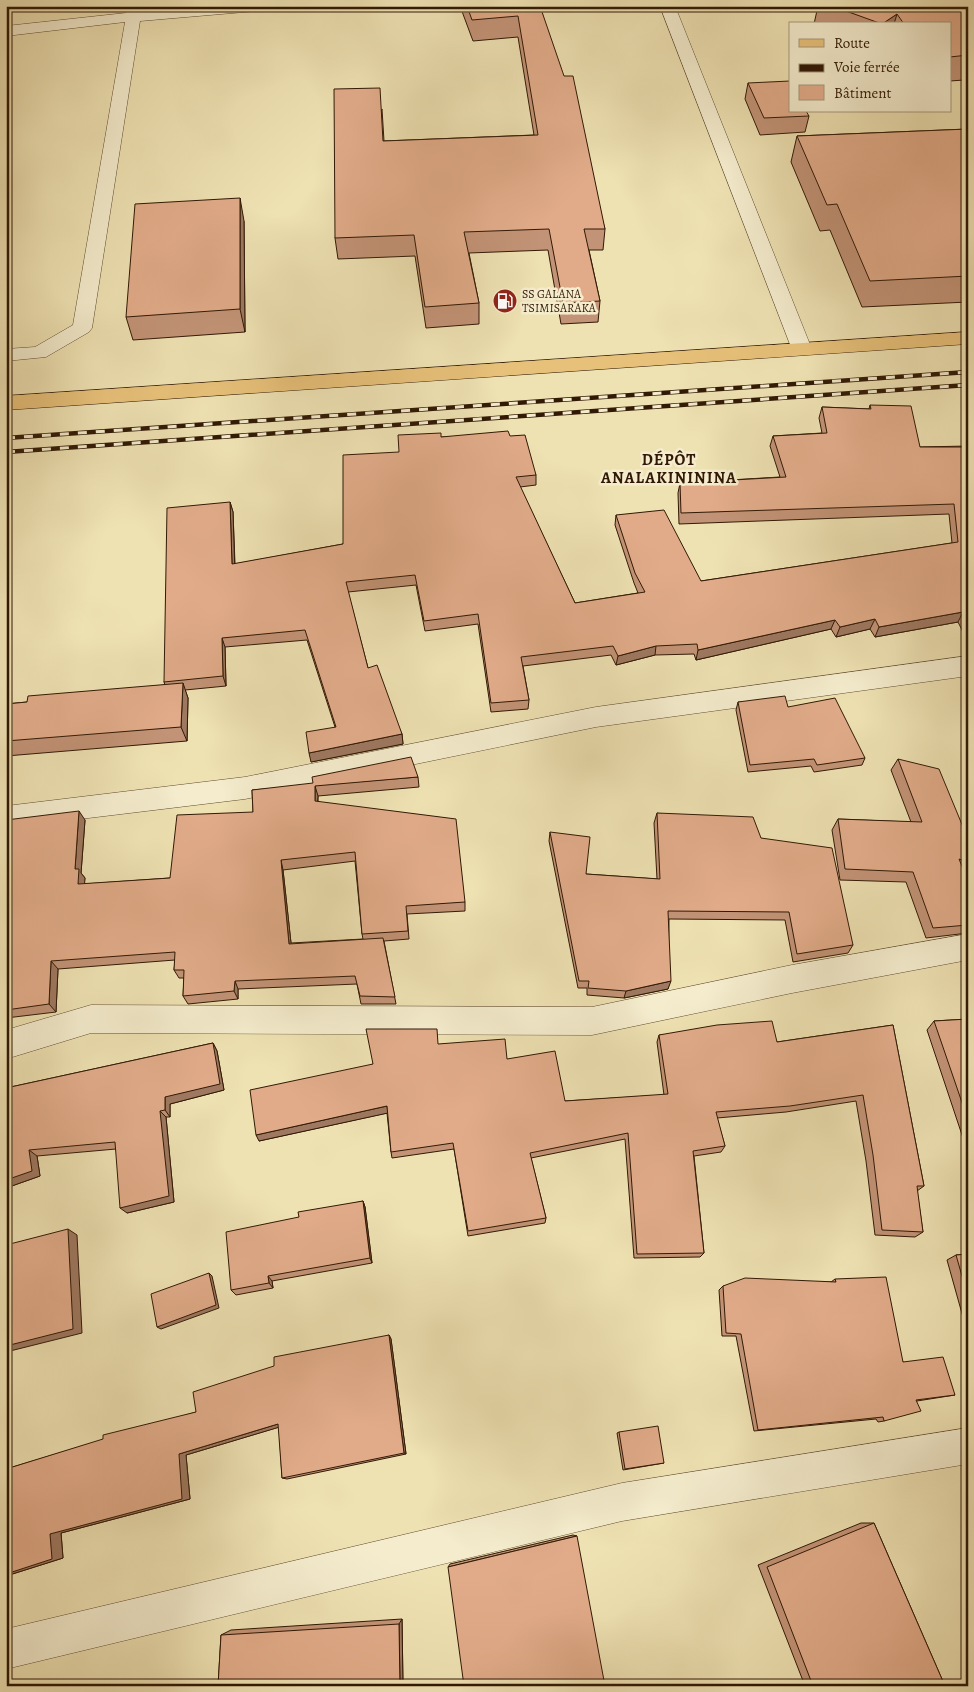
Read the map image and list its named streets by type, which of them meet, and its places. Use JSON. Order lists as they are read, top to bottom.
{
  "districts": ["DÉPÔT ANALAKINININA"],
  "places": {
    "fuel station": ["SS GALANA TSIMISARAKA"]
  },
  "legend": ["Route", "Voie ferrée", "Bâtiment"]
}
